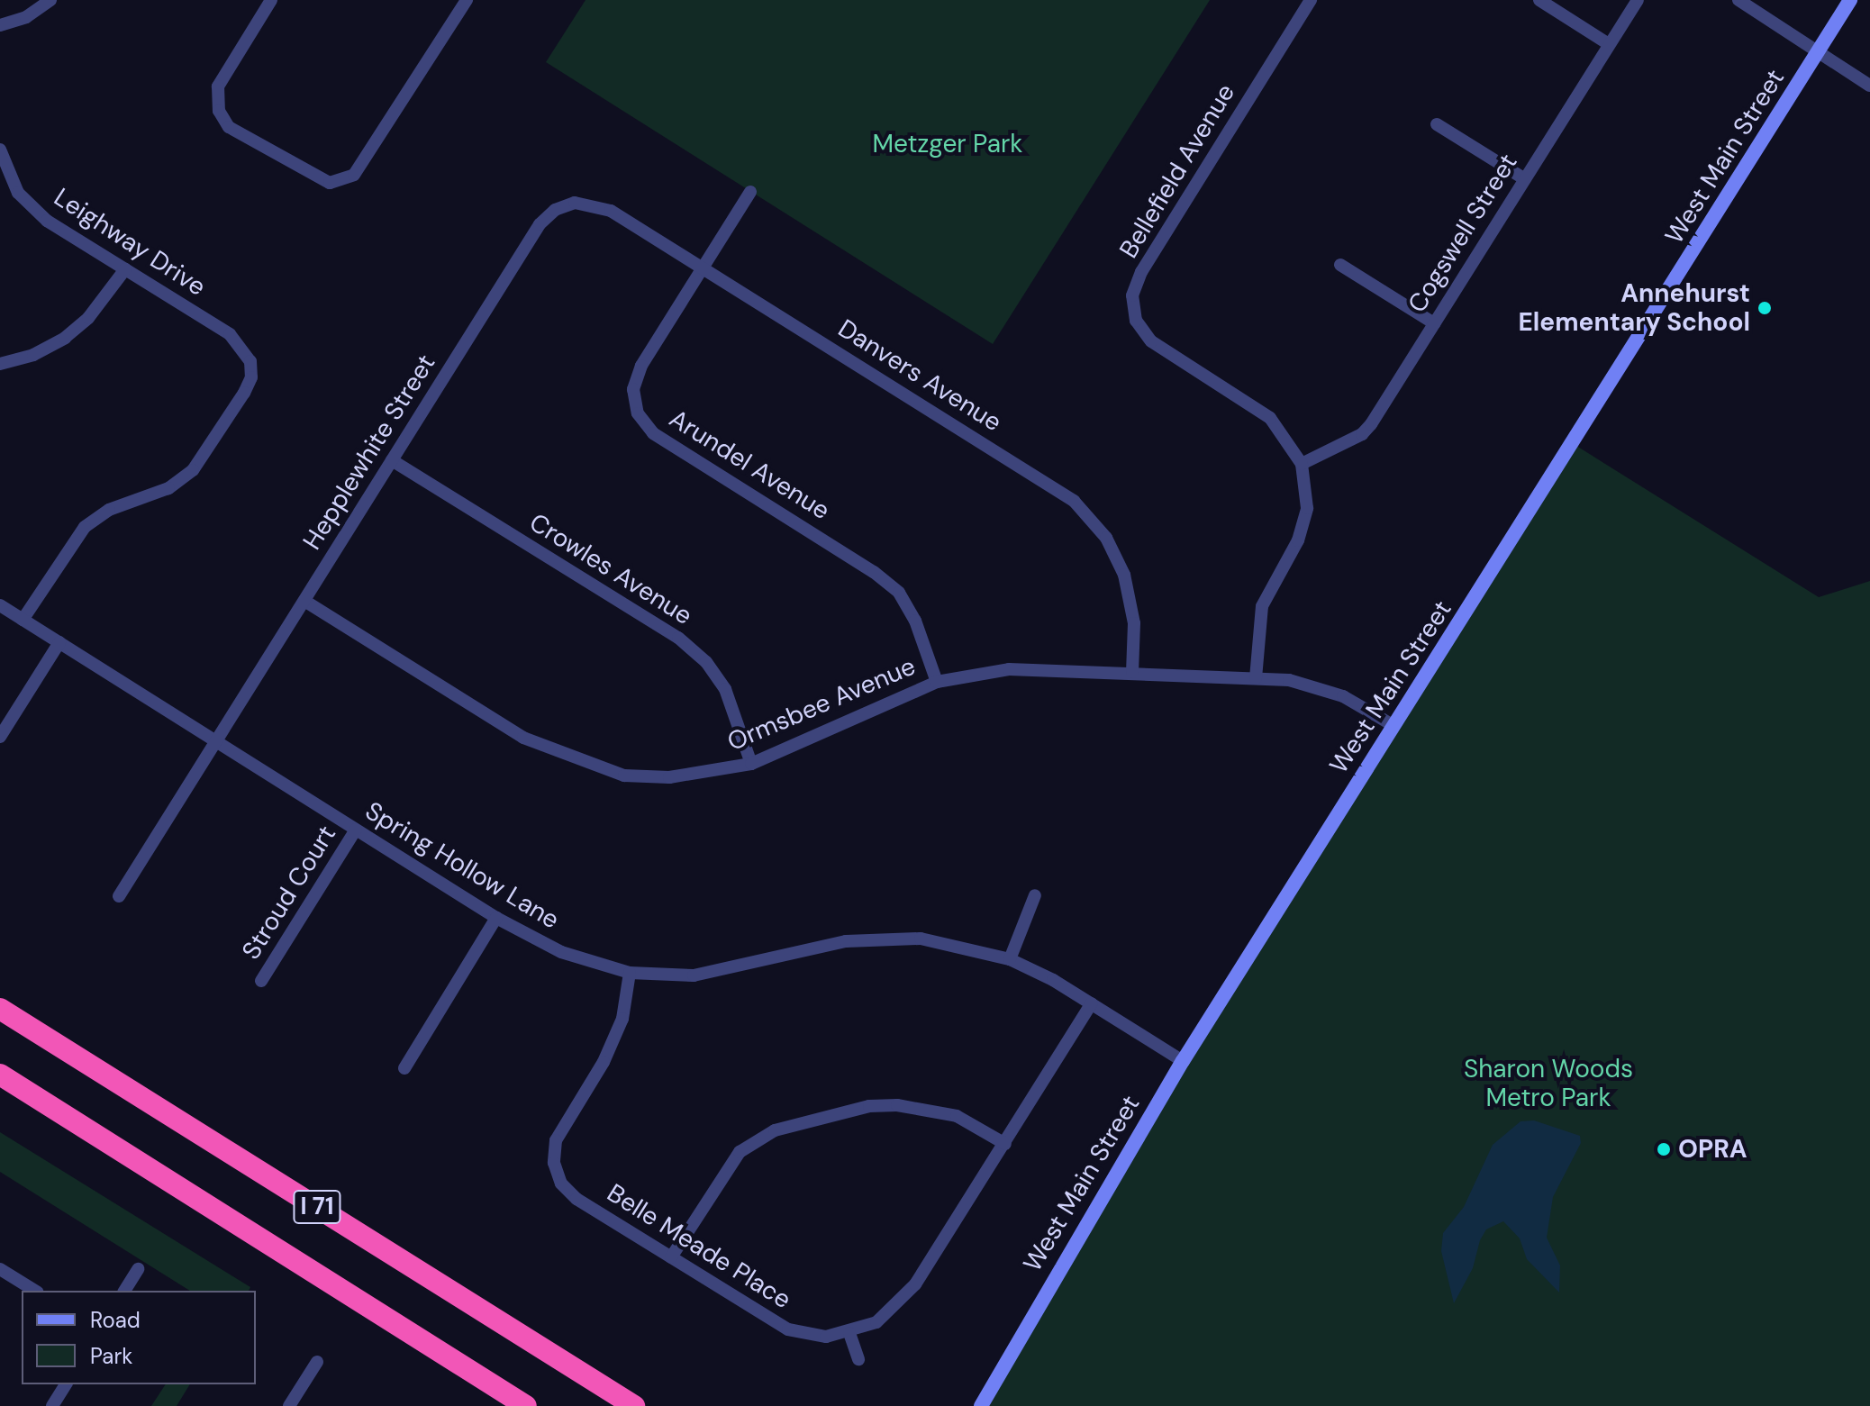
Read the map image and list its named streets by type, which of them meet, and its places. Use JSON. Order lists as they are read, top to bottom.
{
  "streets": {
    "highway": ["I 71"],
    "main road": ["West Main Street"],
    "street": [
      "Bellefield Avenue",
      "Cogswell Street",
      "Leighway Drive",
      "Danvers Avenue",
      "Hepplewhite Street",
      "Arundel Avenue",
      "Crowles Avenue",
      "Ormsbee Avenue",
      "Spring Hollow Lane",
      "Stroud Court",
      "Belle Meade Place"
    ]
  },
  "crossings": [
    ["West Main Street", "Ormsbee Avenue"],
    ["West Main Street", "Spring Hollow Lane"],
    ["Bellefield Avenue", "Cogswell Street"],
    ["Bellefield Avenue", "Ormsbee Avenue"],
    ["Leighway Drive", "Spring Hollow Lane"],
    ["Danvers Avenue", "Hepplewhite Street"],
    ["Danvers Avenue", "Arundel Avenue"],
    ["Danvers Avenue", "Ormsbee Avenue"],
    ["Hepplewhite Street", "Crowles Avenue"],
    ["Hepplewhite Street", "Ormsbee Avenue"],
    ["Hepplewhite Street", "Spring Hollow Lane"],
    ["Arundel Avenue", "Ormsbee Avenue"],
    ["Crowles Avenue", "Ormsbee Avenue"],
    ["Spring Hollow Lane", "Stroud Court"],
    ["Spring Hollow Lane", "Belle Meade Place"]
  ],
  "parks": ["Metzger Park", "Sharon Woods Metro Park"],
  "places": ["Annehurst Elementary School", "OPRA"],
  "legend": ["Road", "Park"]
}
